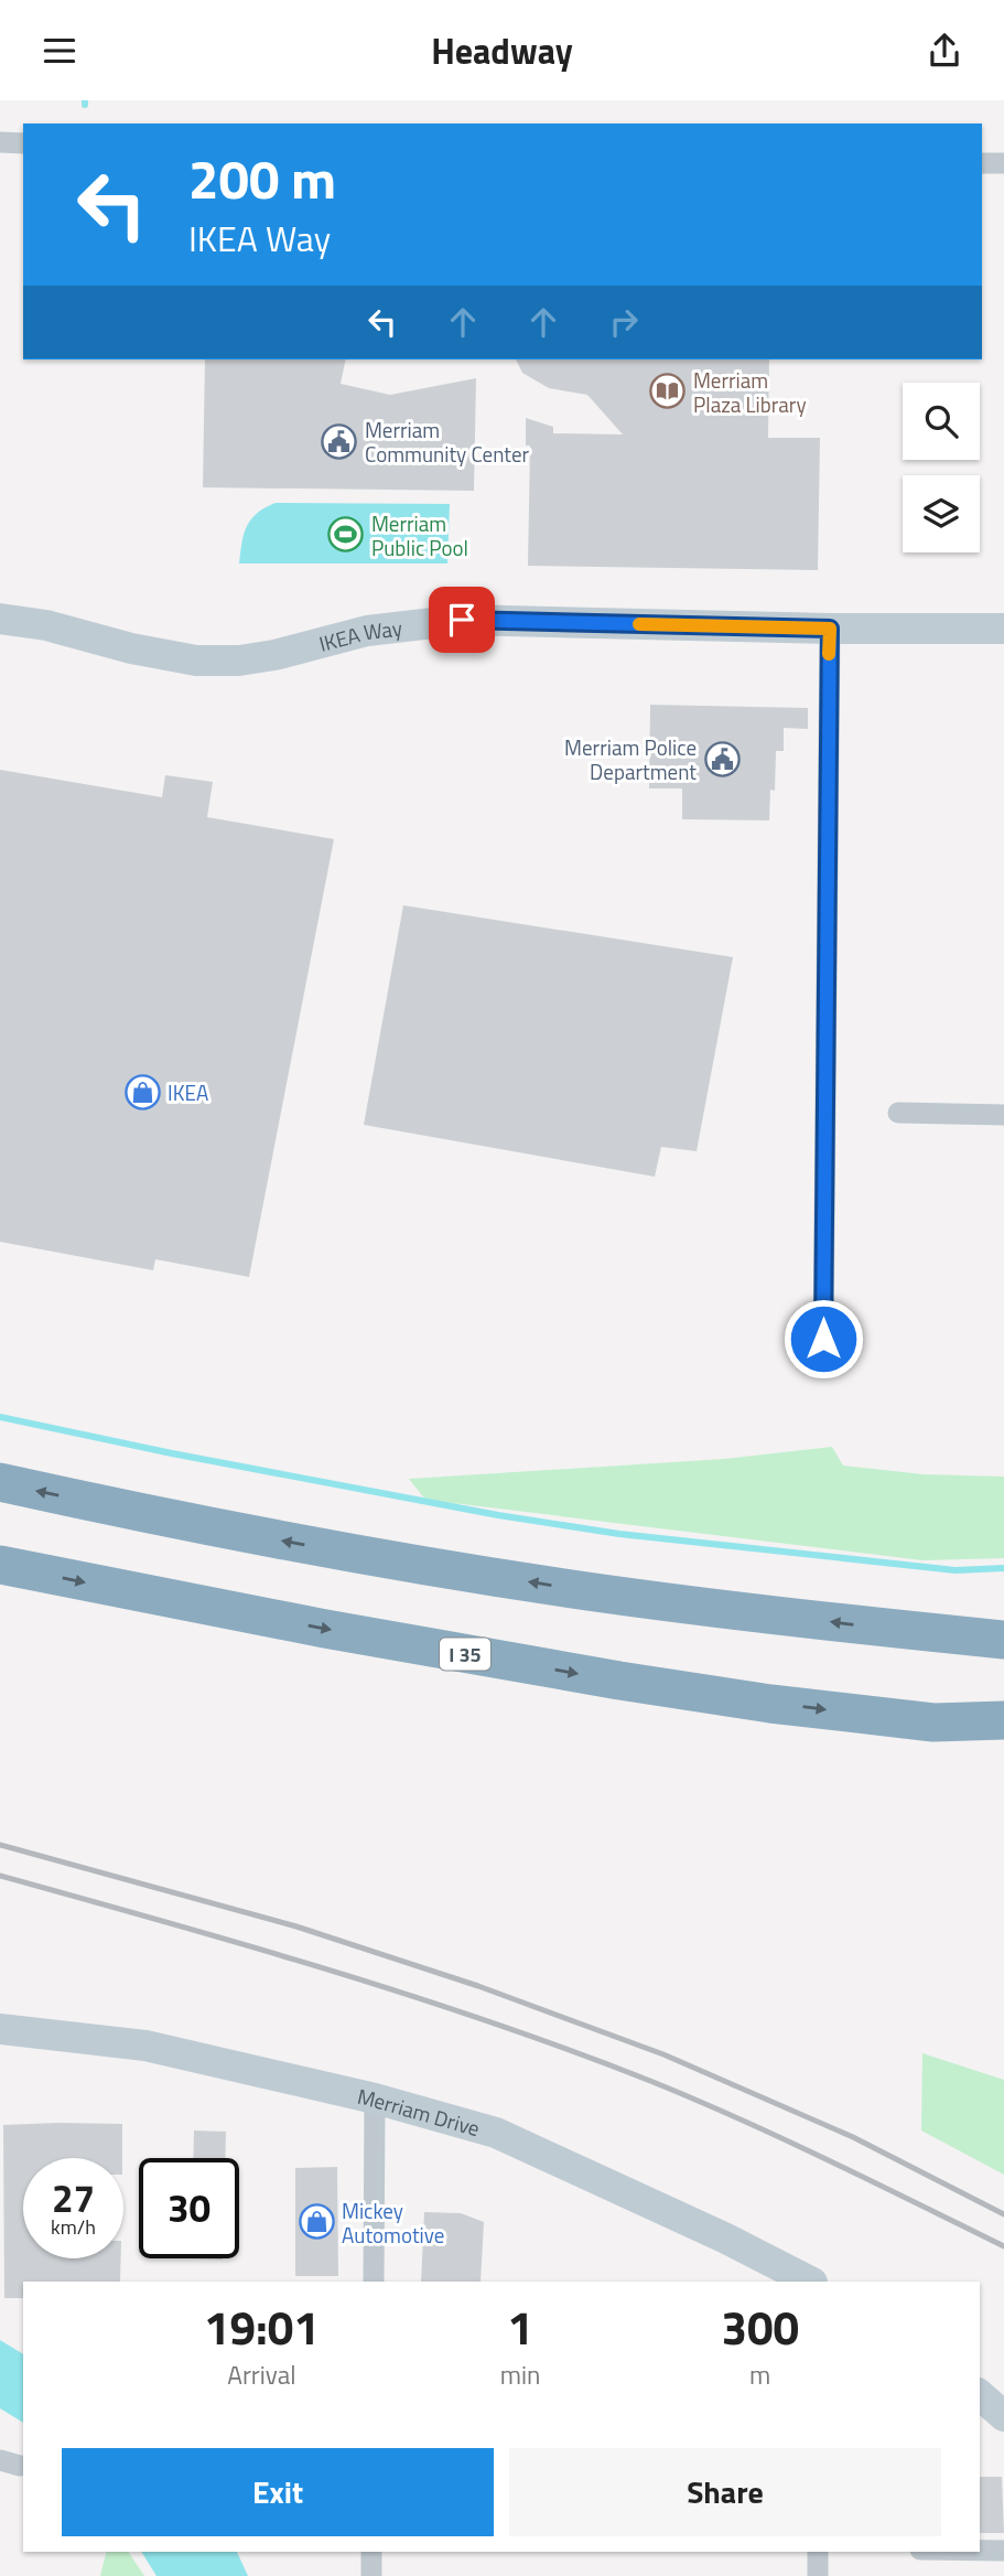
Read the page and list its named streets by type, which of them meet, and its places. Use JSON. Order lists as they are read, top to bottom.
{
  "streets": {
    "highway": ["I 35"],
    "street": ["IKEA Way", "Merriam Drive"]
  },
  "places": {
    "library": ["Merriam Plaza Library"],
    "public building": ["Merriam Community Center", "Merriam Police Department"],
    "sports": ["Merriam Public Pool"],
    "shop": ["IKEA", "Mickey Automotive"]
  },
  "page": {
    "header": "Headway",
    "turn": ["200 m", "IKEA Way"],
    "speed": "27 km/h",
    "limit": "30",
    "eta": [
      "19:01",
      "Arrival",
      "1",
      "min",
      "300",
      "m"
    ],
    "buttons": ["Exit", "Share"]
  }
}
